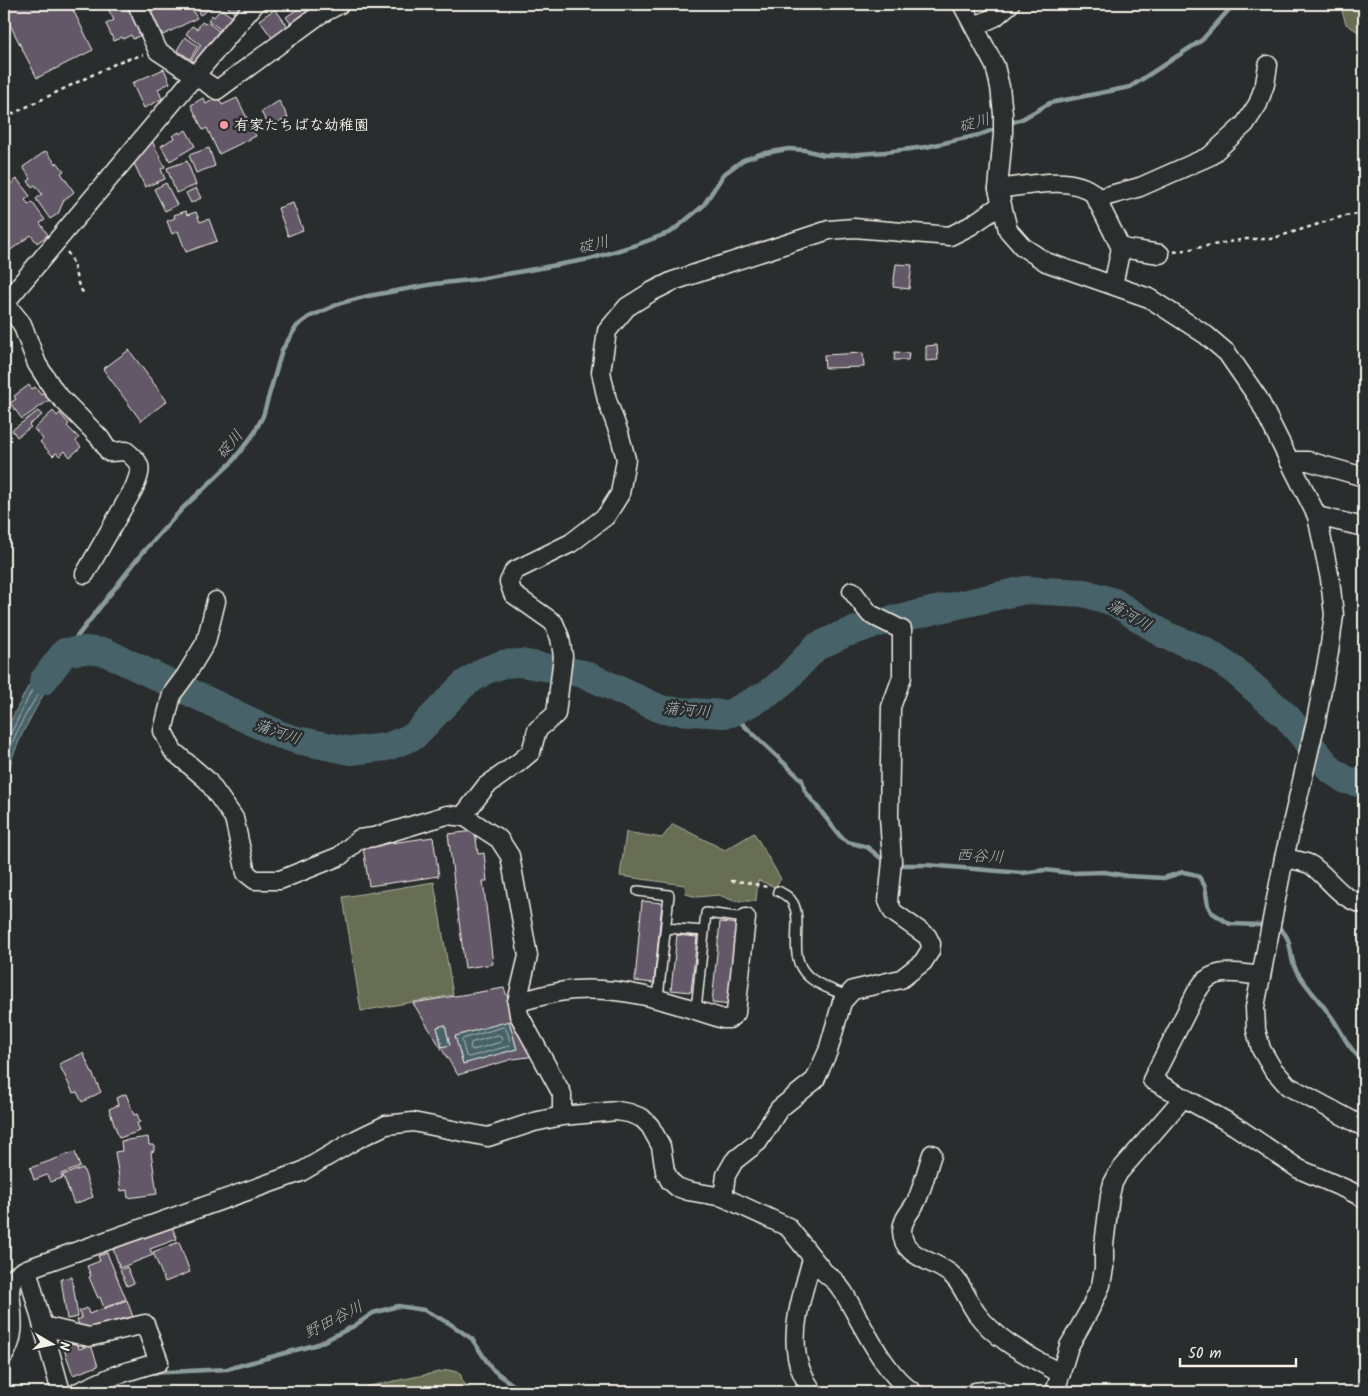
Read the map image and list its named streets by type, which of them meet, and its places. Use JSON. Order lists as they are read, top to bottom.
{
  "water": [
    "碇川",
    "蒲河川",
    "西谷川",
    "野田谷川"
  ],
  "places": ["有家たちばな幼稚園"],
  "scale_bar": "50 m",
  "north": "right"
}
